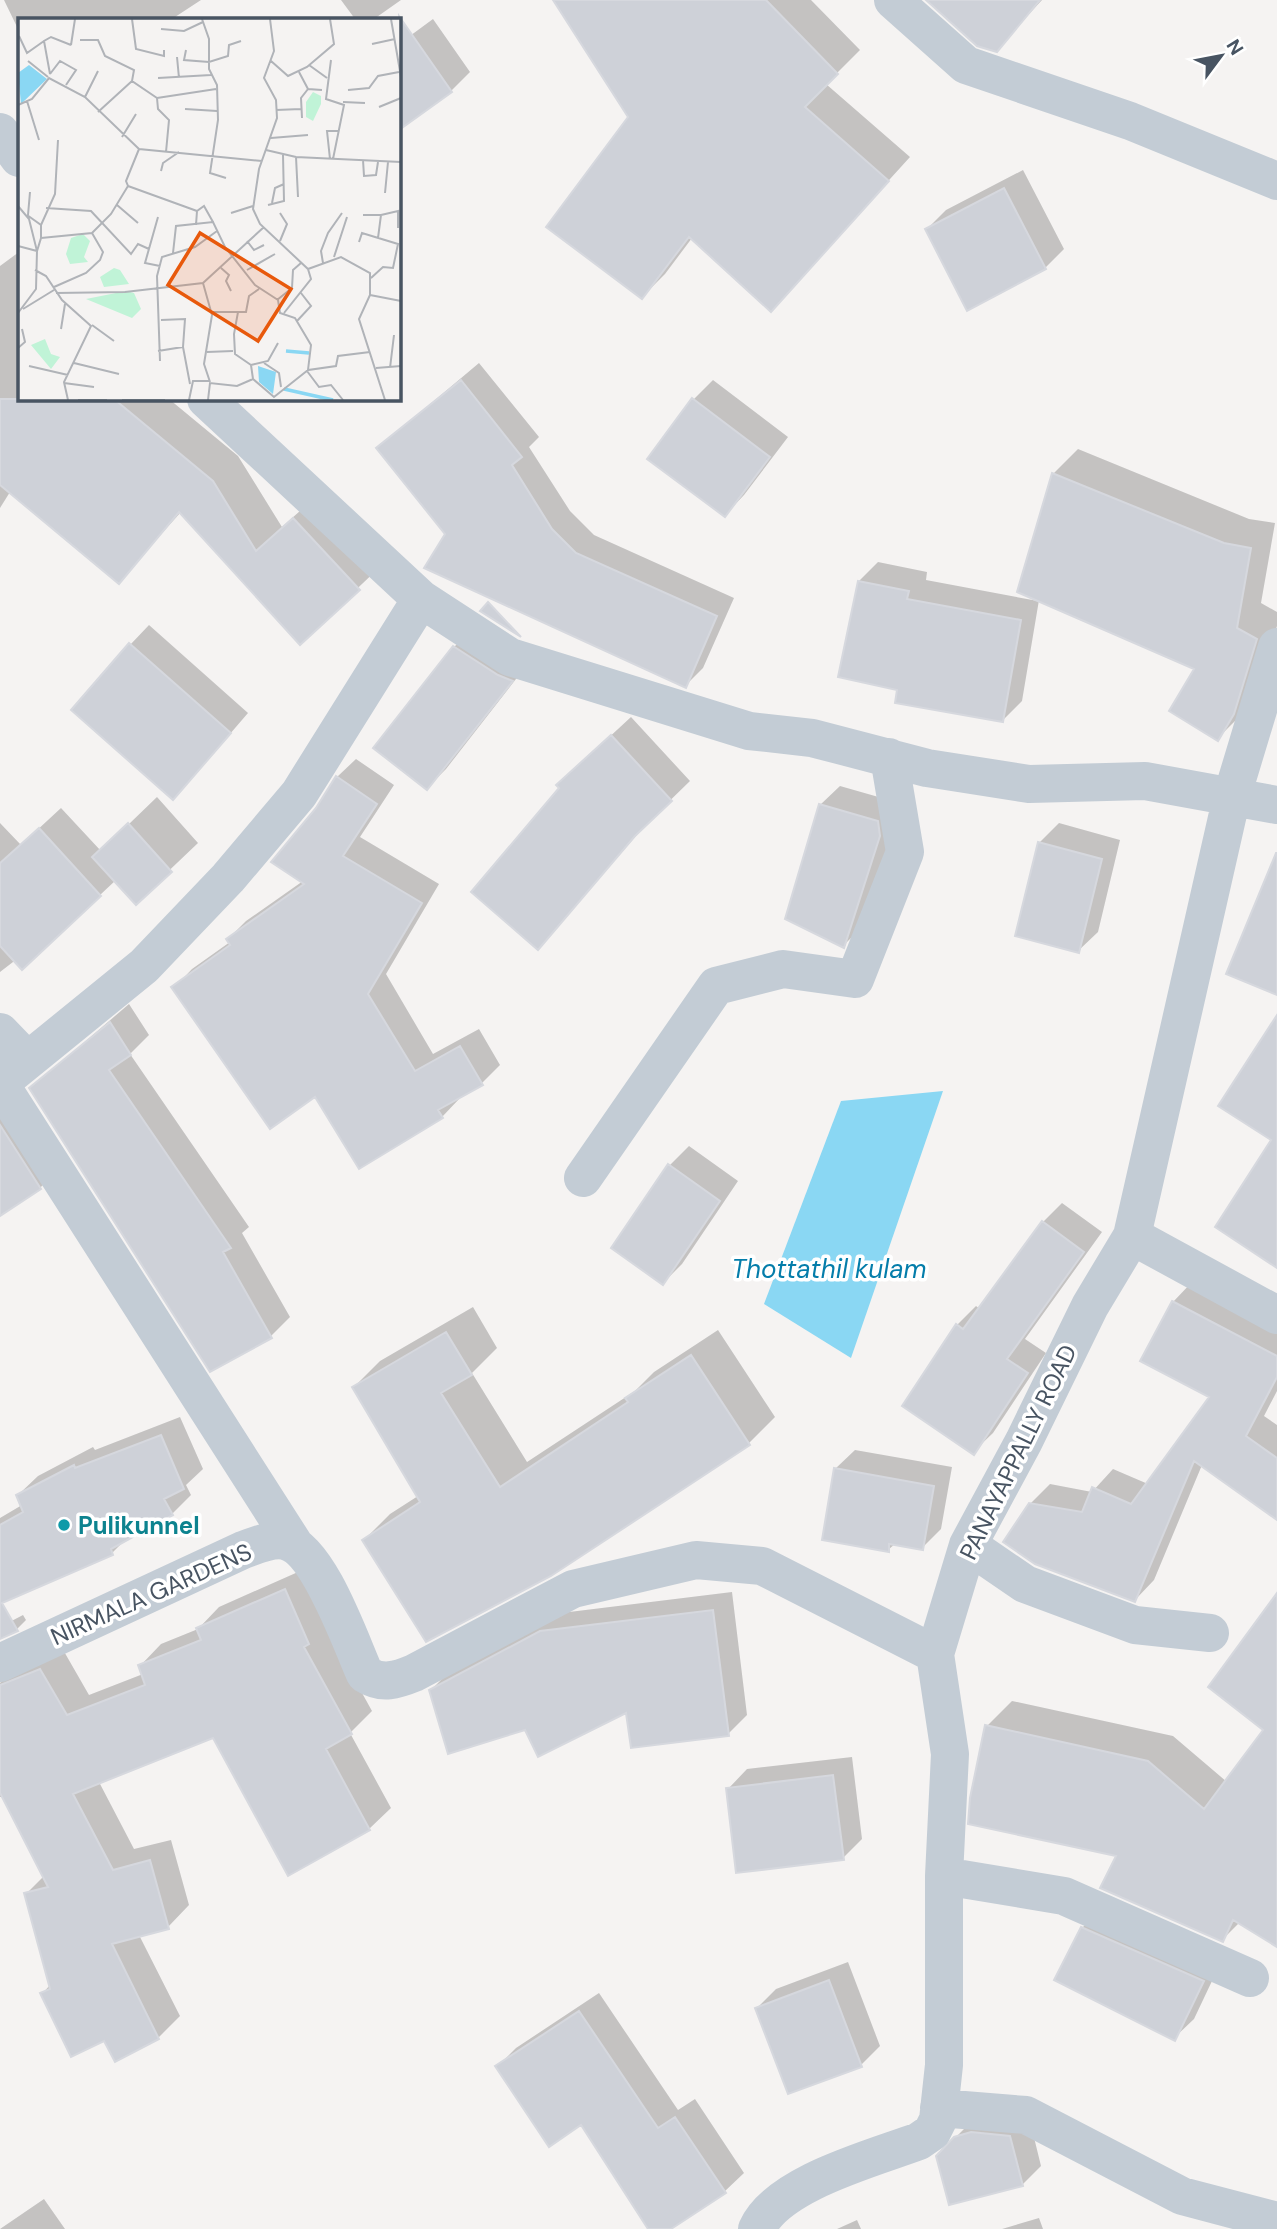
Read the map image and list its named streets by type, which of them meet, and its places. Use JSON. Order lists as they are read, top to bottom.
{
  "streets": {
    "street": ["PANAYAPPALLY ROAD", "NIRMALA GARDENS"]
  },
  "water": ["Thottathil kulam"],
  "places": ["Pulikunnel"],
  "north": "top right"
}
